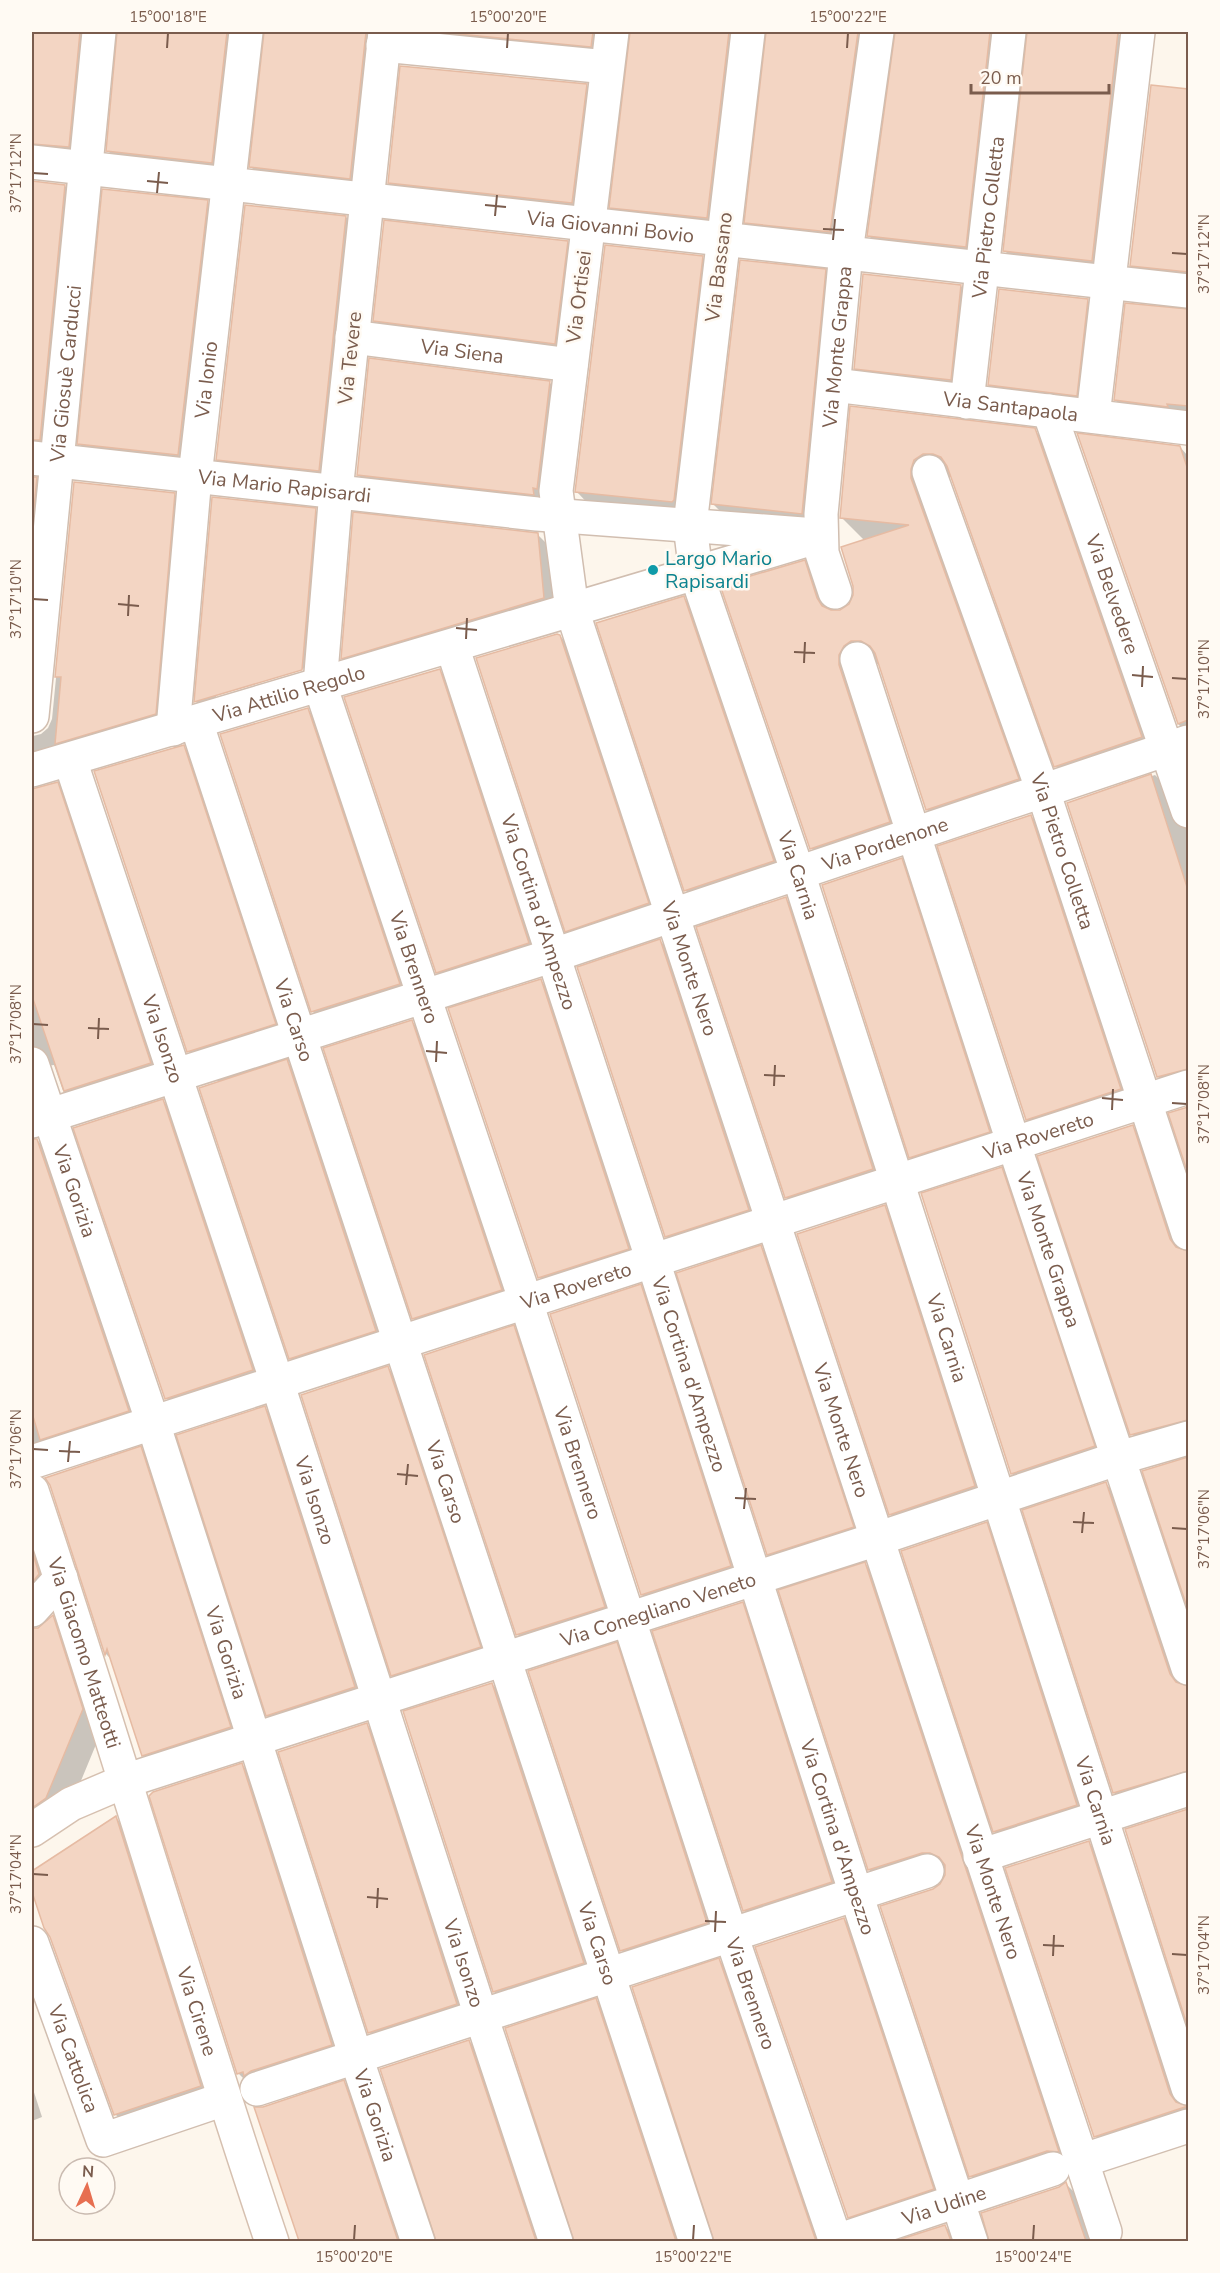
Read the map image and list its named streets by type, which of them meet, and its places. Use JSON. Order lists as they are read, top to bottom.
{
  "streets": {
    "street": [
      "Via Pietro Colletta",
      "Via Giovanni Bovio",
      "Via Bassano",
      "Via Ortisei",
      "Via Monte Grappa",
      "Via Siena",
      "Via Tevere",
      "Via Giosuè Carducci",
      "Via Ionio",
      "Via Santapaola",
      "Via Mario Rapisardi",
      "Via Belvedere",
      "Via Attilio Regolo",
      "Via Pordenone",
      "Via Carnia",
      "Via Cortina d'Ampezzo",
      "Via Brennero",
      "Via Monte Nero",
      "Via Carso",
      "Via Isonzo",
      "Via Rovereto",
      "Via Gorizia",
      "Via Conegliano Veneto",
      "Via Giacomo Matteotti",
      "Via Cirene",
      "Via Cattolica",
      "Via Udine"
    ]
  },
  "crossings": [
    ["Via Pietro Colletta", "Via Giovanni Bovio"],
    ["Via Pietro Colletta", "Via Santapaola"],
    ["Via Pietro Colletta", "Via Pordenone"],
    ["Via Pietro Colletta", "Via Rovereto"],
    ["Via Giovanni Bovio", "Via Bassano"],
    ["Via Giovanni Bovio", "Via Ortisei"],
    ["Via Giovanni Bovio", "Via Monte Grappa"],
    ["Via Giovanni Bovio", "Via Tevere"],
    ["Via Giovanni Bovio", "Via Giosuè Carducci"],
    ["Via Giovanni Bovio", "Via Ionio"],
    ["Via Bassano", "Via Mario Rapisardi"],
    ["Via Bassano", "Via Attilio Regolo"],
    ["Via Bassano", "Via Carnia"],
    ["Via Ortisei", "Via Siena"],
    ["Via Ortisei", "Via Mario Rapisardi"],
    ["Via Ortisei", "Via Attilio Regolo"],
    ["Via Ortisei", "Via Monte Nero"],
    ["Via Monte Grappa", "Via Santapaola"],
    ["Via Monte Grappa", "Via Mario Rapisardi"],
    ["Via Monte Grappa", "Via Attilio Regolo"],
    ["Via Monte Grappa", "Via Pordenone"],
    ["Via Monte Grappa", "Via Rovereto"],
    ["Via Monte Grappa", "Via Conegliano Veneto"],
    ["Via Siena", "Via Tevere"],
    ["Via Tevere", "Via Mario Rapisardi"],
    ["Via Tevere", "Via Attilio Regolo"],
    ["Via Tevere", "Via Brennero"],
    ["Via Giosuè Carducci", "Via Mario Rapisardi"],
    ["Via Ionio", "Via Mario Rapisardi"],
    ["Via Ionio", "Via Attilio Regolo"],
    ["Via Ionio", "Via Carso"],
    ["Via Santapaola", "Via Belvedere"],
    ["Via Mario Rapisardi", "Via Attilio Regolo"],
    ["Via Belvedere", "Via Pordenone"],
    ["Via Attilio Regolo", "Via Carnia"],
    ["Via Attilio Regolo", "Via Cortina d'Ampezzo"],
    ["Via Attilio Regolo", "Via Brennero"],
    ["Via Attilio Regolo", "Via Monte Nero"],
    ["Via Attilio Regolo", "Via Carso"],
    ["Via Attilio Regolo", "Via Isonzo"],
    ["Via Pordenone", "Via Carnia"],
    ["Via Pordenone", "Via Cortina d'Ampezzo"],
    ["Via Pordenone", "Via Brennero"],
    ["Via Pordenone", "Via Monte Nero"],
    ["Via Pordenone", "Via Carso"],
    ["Via Pordenone", "Via Isonzo"],
    ["Via Pordenone", "Via Gorizia"],
    ["Via Carnia", "Via Rovereto"],
    ["Via Carnia", "Via Conegliano Veneto"],
    ["Via Cortina d'Ampezzo", "Via Rovereto"],
    ["Via Cortina d'Ampezzo", "Via Conegliano Veneto"],
    ["Via Cortina d'Ampezzo", "Via Udine"],
    ["Via Brennero", "Via Rovereto"],
    ["Via Brennero", "Via Conegliano Veneto"],
    ["Via Brennero", "Via Udine"],
    ["Via Monte Nero", "Via Rovereto"],
    ["Via Monte Nero", "Via Conegliano Veneto"],
    ["Via Monte Nero", "Via Udine"],
    ["Via Carso", "Via Rovereto"],
    ["Via Carso", "Via Conegliano Veneto"],
    ["Via Isonzo", "Via Rovereto"],
    ["Via Isonzo", "Via Conegliano Veneto"],
    ["Via Rovereto", "Via Gorizia"],
    ["Via Gorizia", "Via Conegliano Veneto"],
    ["Via Conegliano Veneto", "Via Giacomo Matteotti"],
    ["Via Conegliano Veneto", "Via Cirene"],
    ["Via Giacomo Matteotti", "Via Cirene"],
    ["Via Cirene", "Via Cattolica"]
  ],
  "places": ["Largo Mario Rapisardi"],
  "scale_bar": "20 m",
  "north": "top",
  "coordinates": [
    "15°00'18\"E",
    "15°00'20\"E",
    "15°00'22\"E",
    "37°17'12\"N",
    "37°17'10\"N",
    "37°17'08\"N",
    "37°17'06\"N",
    "37°17'04\"N",
    "15°00'24\"E"
  ]
}
